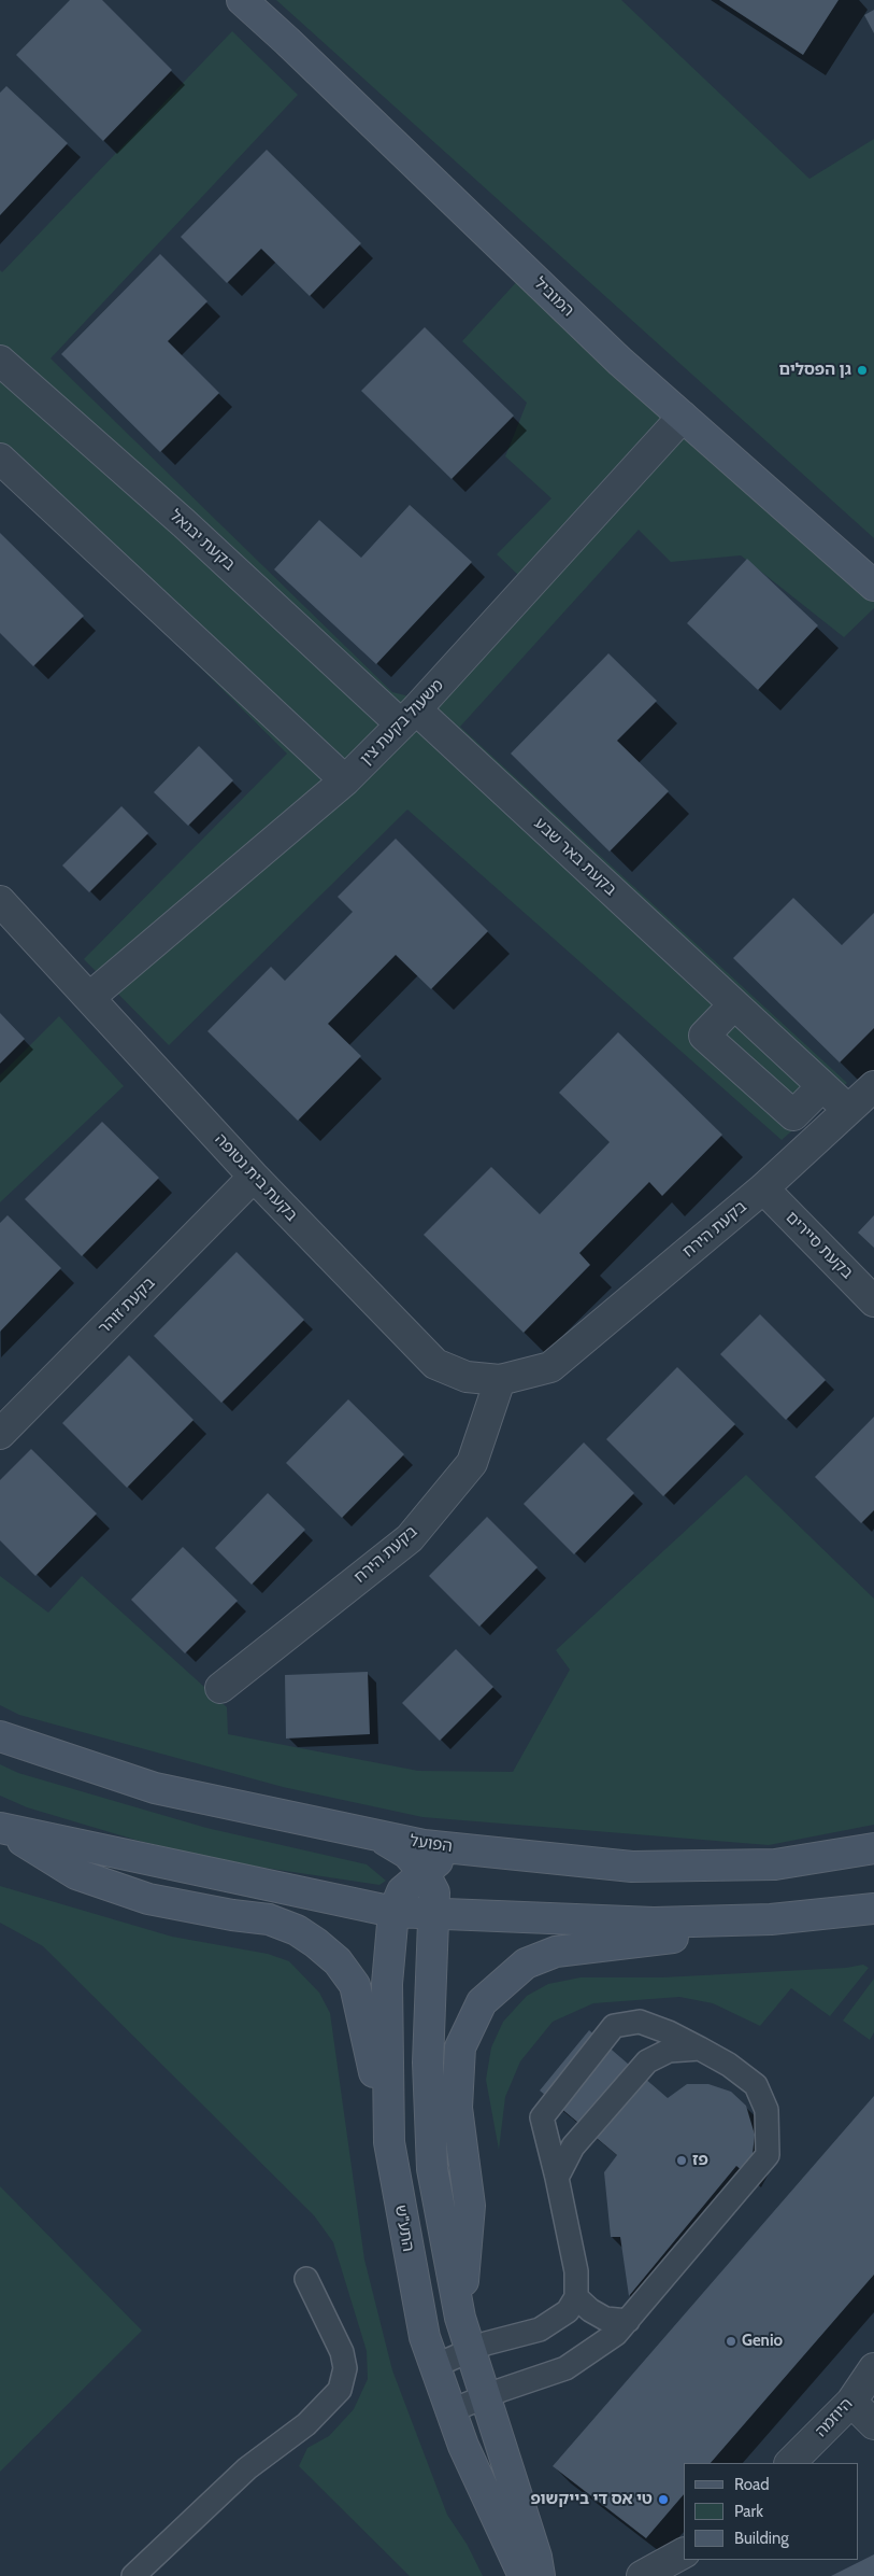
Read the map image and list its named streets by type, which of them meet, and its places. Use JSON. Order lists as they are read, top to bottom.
{
  "streets": {
    "main road": ["המוביל", "הפועל", "התע\"ש"],
    "street": [
      "בקעת יבנאל",
      "משעול בקעת צין",
      "בקעת באר שבע",
      "בקעת בית נטופה",
      "בקעת הירח",
      "בקעת סיירים",
      "בקעת זוהר",
      "היוזמה"
    ]
  },
  "crossings": [
    ["המוביל", "משעול בקעת צין"],
    ["בקעת יבנאל", "משעול בקעת צין"],
    ["בקעת יבנאל", "בקעת באר שבע"],
    ["משעול בקעת צין", "בקעת באר שבע"],
    ["משעול בקעת צין", "בקעת בית נטופה"],
    ["בקעת באר שבע", "בקעת הירח"],
    ["בקעת בית נטופה", "בקעת הירח"],
    ["בקעת בית נטופה", "בקעת זוהר"],
    ["בקעת הירח", "בקעת סיירים"],
    ["הפועל", "התע\"ש"]
  ],
  "places": [
    "גן הפסלים",
    "פז",
    "Genio",
    "טי אס די בייקשופ"
  ],
  "legend": ["Road", "Park", "Building"]
}
